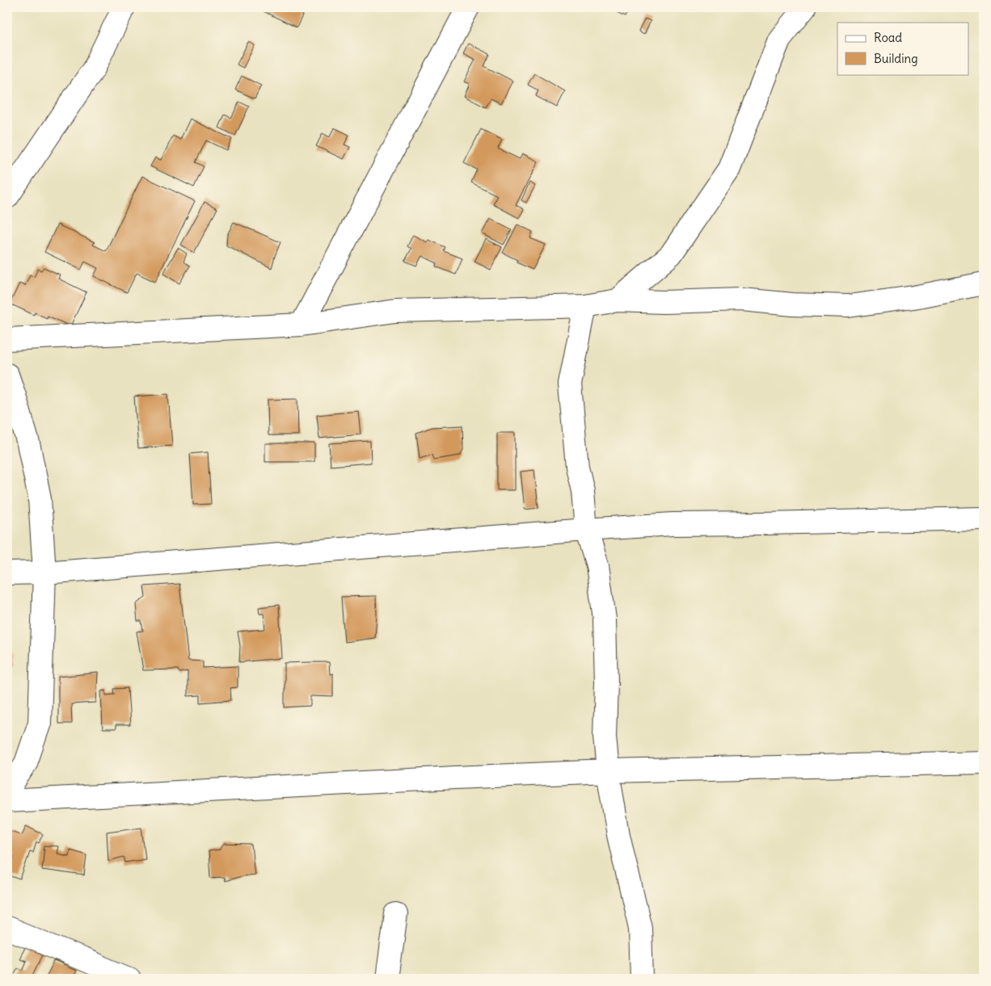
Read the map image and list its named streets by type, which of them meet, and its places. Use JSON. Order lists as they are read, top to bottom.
{
  "legend": ["Road", "Building"]
}
